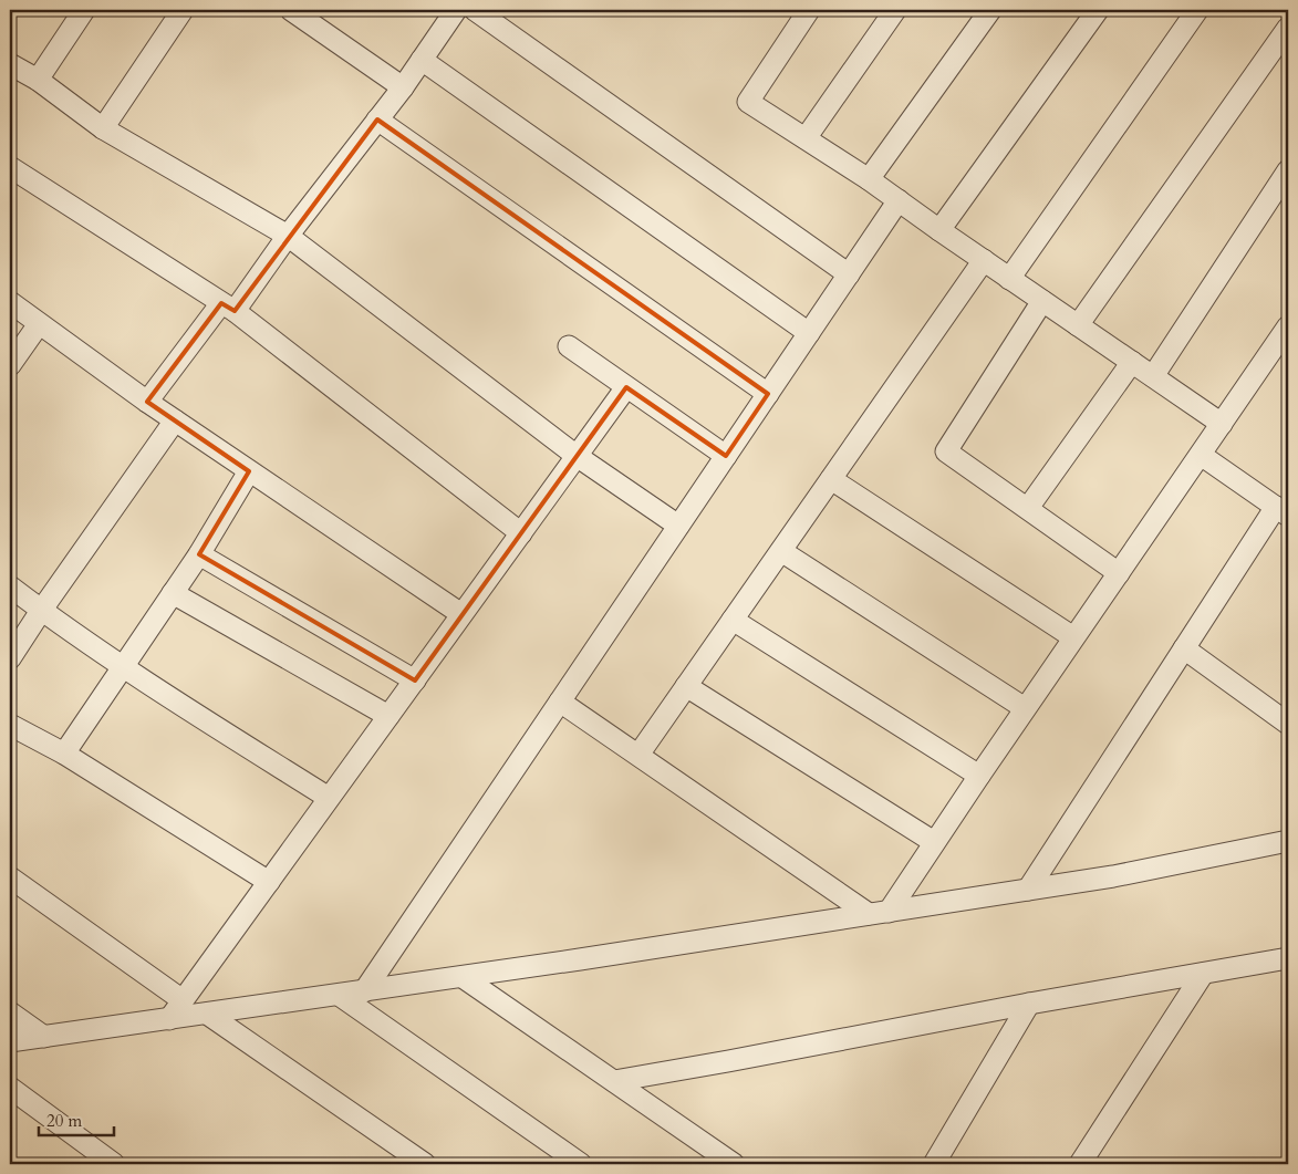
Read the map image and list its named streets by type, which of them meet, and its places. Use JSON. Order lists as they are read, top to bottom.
{
  "scale_bar": "20 m"
}
